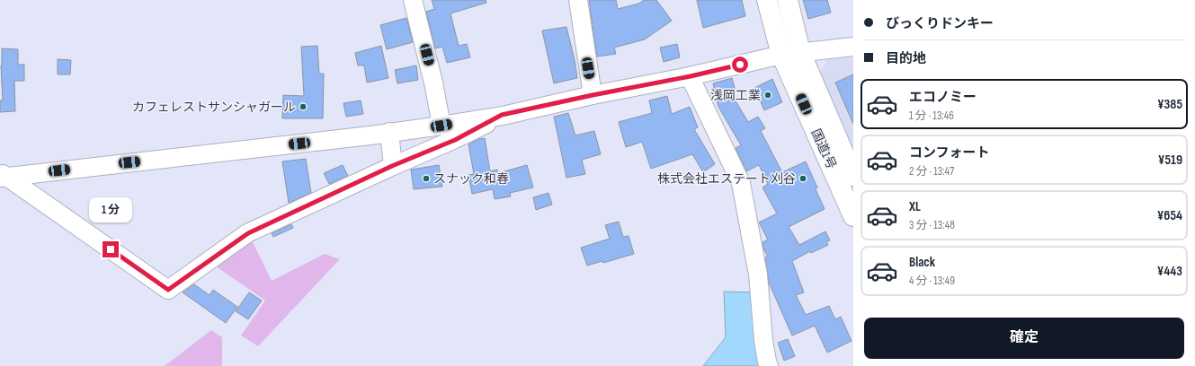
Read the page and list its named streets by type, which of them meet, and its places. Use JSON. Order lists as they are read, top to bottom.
{
  "streets": {
    "highway": ["国道1号"]
  },
  "places": [
    "浅岡工業",
    "カフェレストサンシャガール",
    "スナック和春",
    "株式会社エステート刈谷"
  ],
  "page": {
    "banner": ["びっくりドンキー", "目的地"],
    "list": [
      {
        "name": "エコノミー",
        "note": "1 分 · 13:46",
        "value": "¥385"
      },
      {
        "name": "コンフォート",
        "note": "2 分 · 13:47",
        "value": "¥519"
      },
      {
        "name": "XL",
        "note": "3 分 · 13:48",
        "value": "¥654"
      },
      {
        "name": "Black",
        "note": "4 分 · 13:49",
        "value": "¥443"
      }
    ],
    "bubble": "1 分",
    "buttons": "確定"
  }
}
